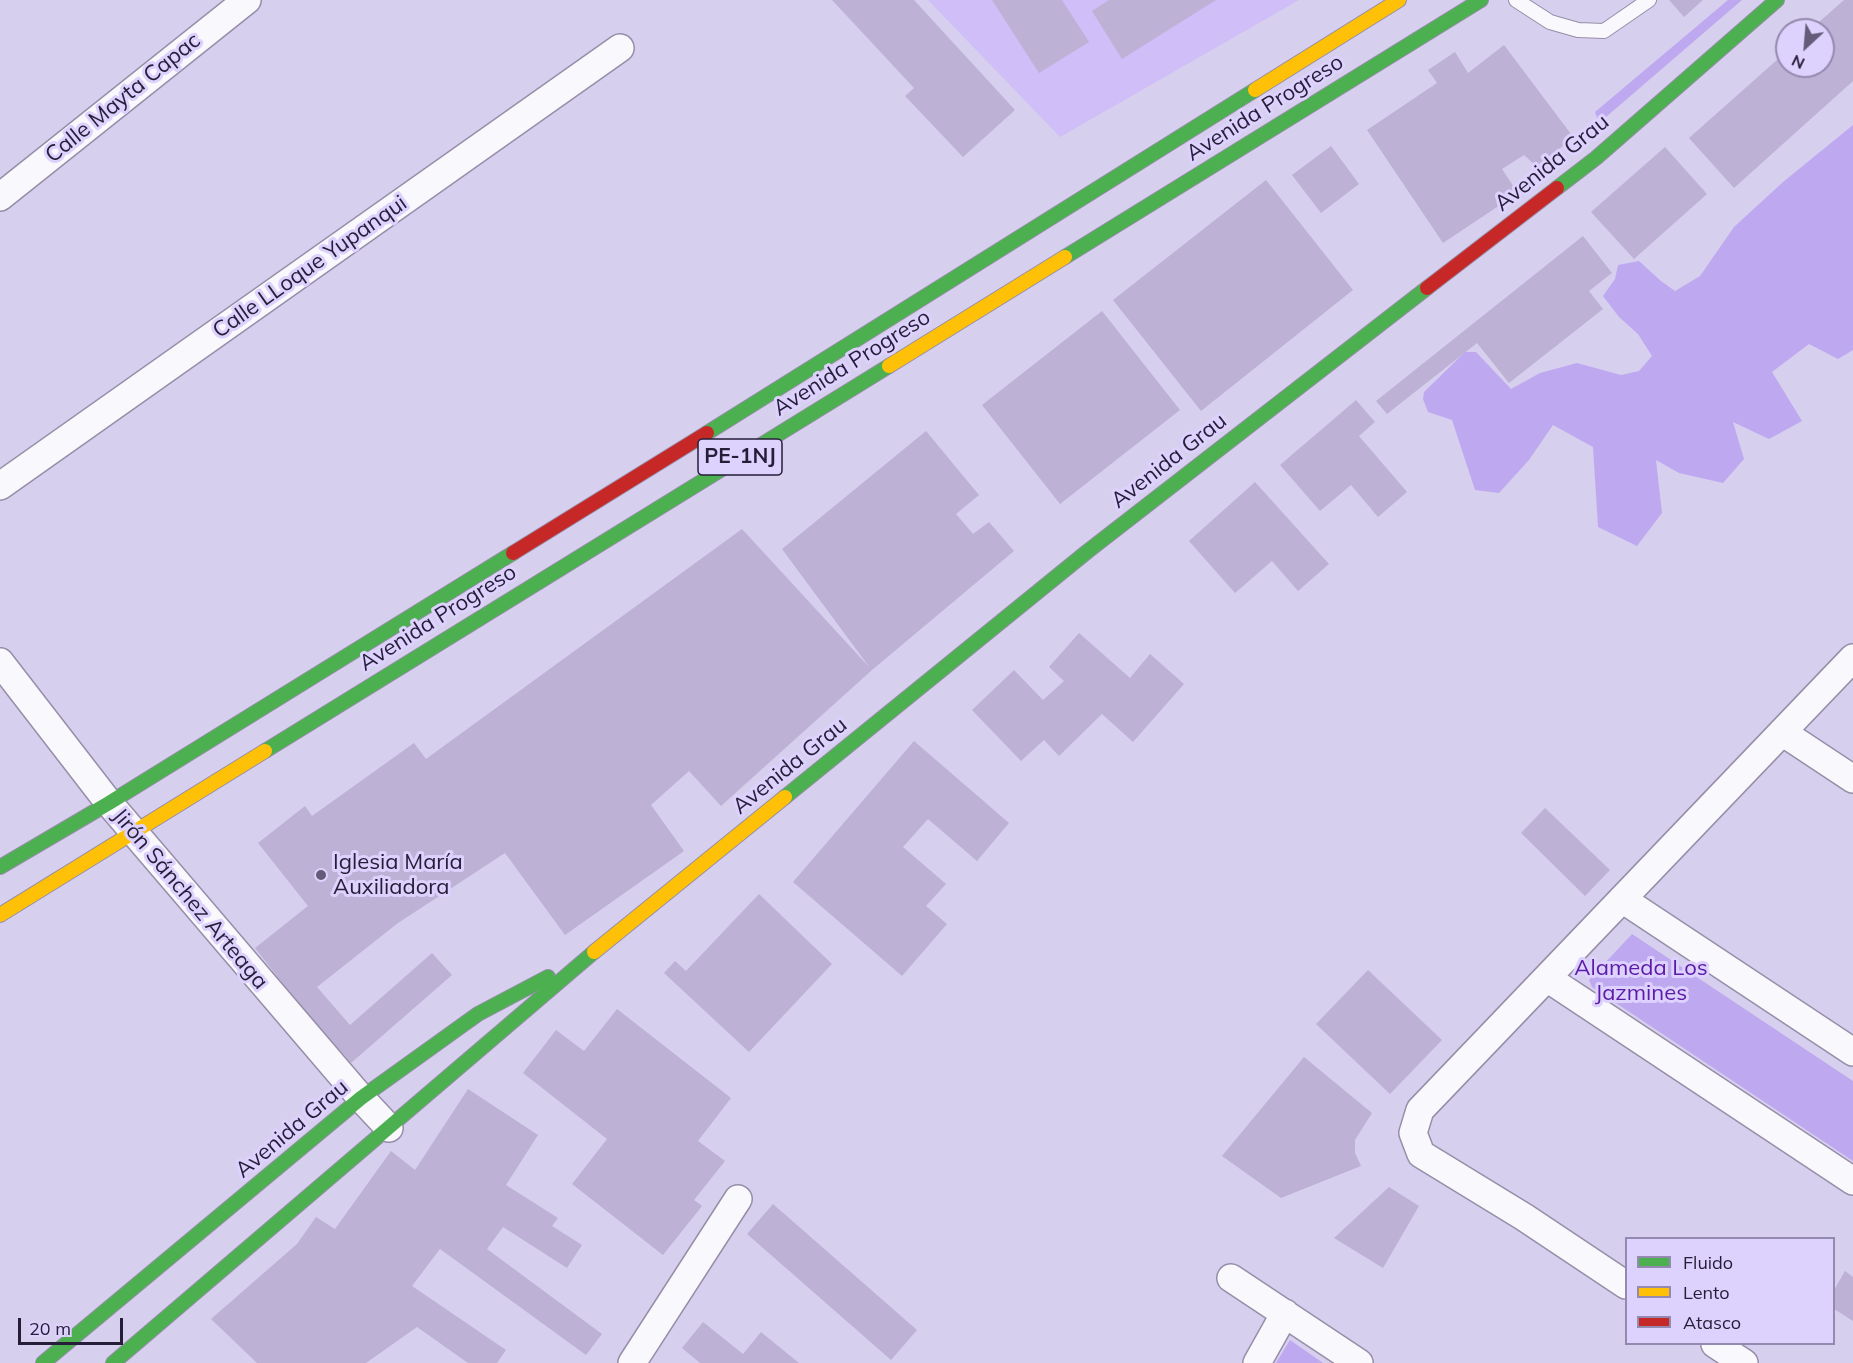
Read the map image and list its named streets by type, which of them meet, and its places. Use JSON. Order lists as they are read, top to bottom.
{
  "streets": {
    "main road": ["Avenida Progreso", "Avenida Grau", "PE-1NJ"],
    "street": ["Calle Mayta Capac", "Calle LLoque Yupanqui", "Jirón Sánchez Arteaga"]
  },
  "crossings": [
    ["Avenida Progreso", "Jirón Sánchez Arteaga"],
    ["Avenida Grau", "Jirón Sánchez Arteaga"]
  ],
  "parks": ["Alameda Los Jazmines"],
  "places": ["Iglesia María Auxiliadora"],
  "legend": ["Fluido", "Lento", "Atasco"],
  "scale_bar": "20 m",
  "north": "bottom left"
}
